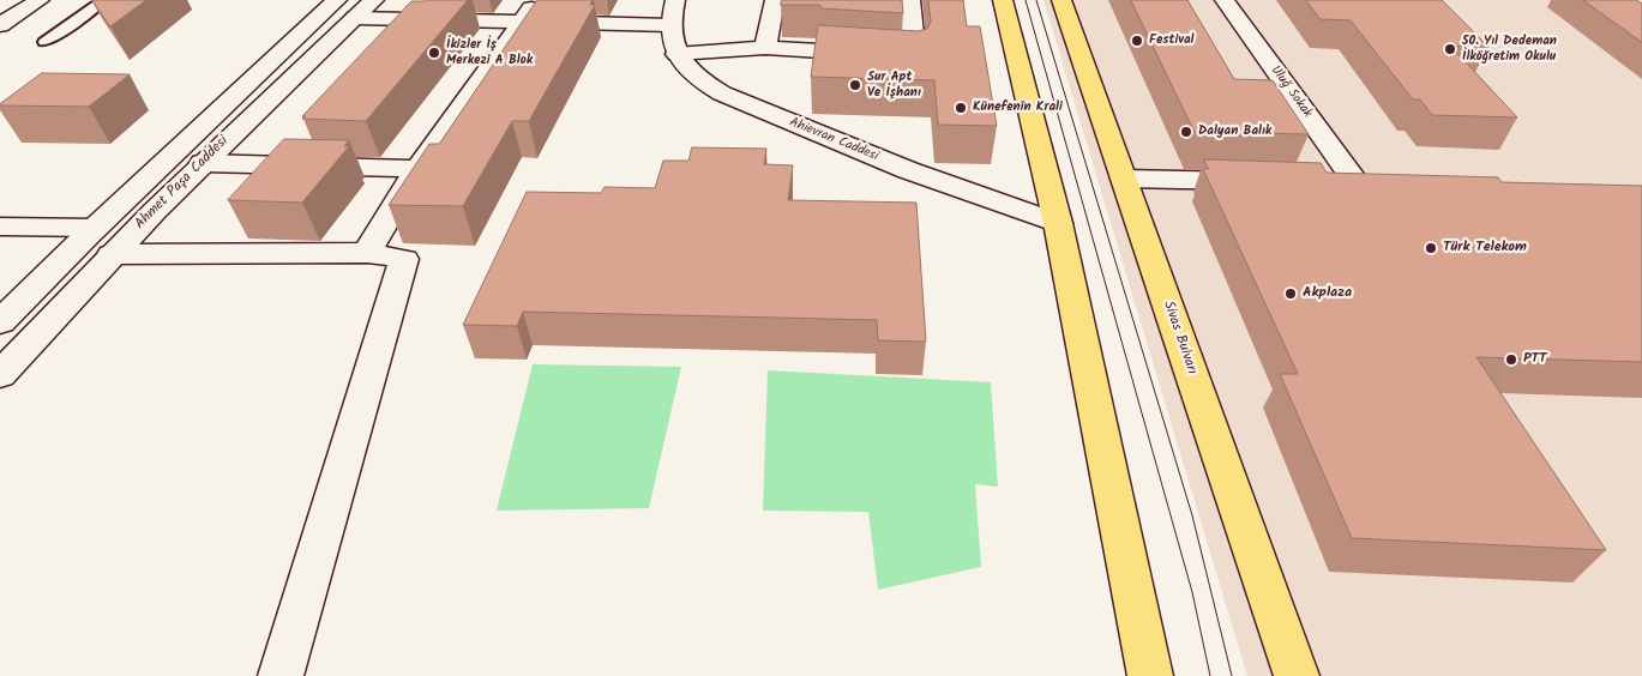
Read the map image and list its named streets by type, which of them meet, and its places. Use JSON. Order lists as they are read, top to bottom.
{
  "streets": {
    "highway": ["Sivas Bulvarı"],
    "street": ["Uluğ Sokak", "Ahievran Caddesi", "Ahmet Paşa Caddesi"]
  },
  "places": [
    "Festival",
    "50. Yıl Dedeman İlköğretim Okulu",
    "İkizler İş Merkezi A Blok",
    "Sur Apt Ve İşhanı",
    "Künefenîn Krali",
    "Dalyan Balık",
    "Türk Telekom",
    "Akplaza",
    "PTT"
  ]
}
